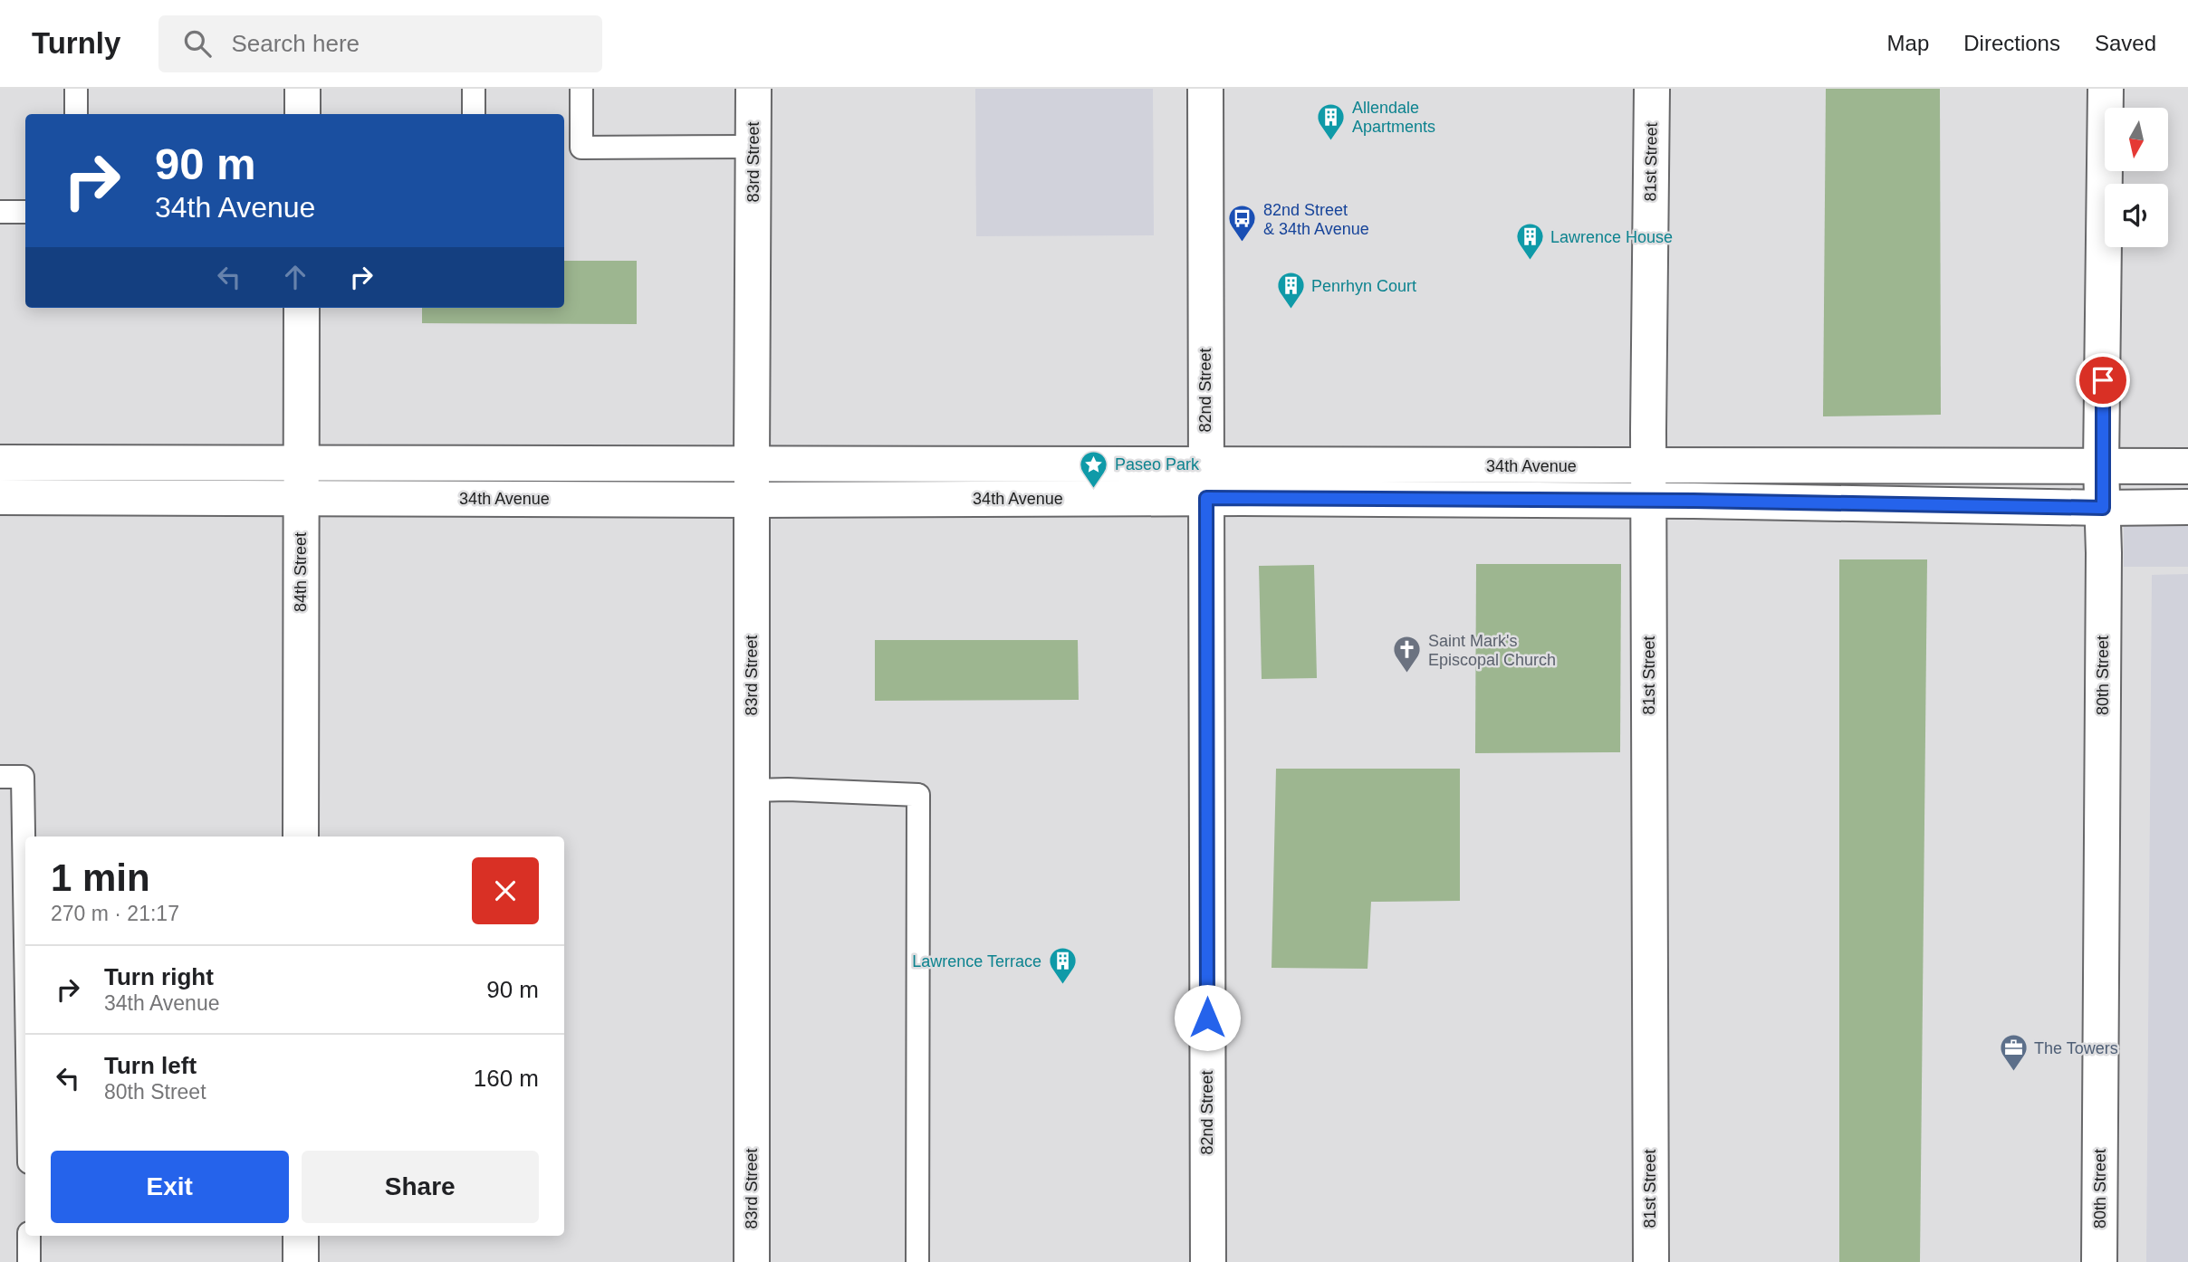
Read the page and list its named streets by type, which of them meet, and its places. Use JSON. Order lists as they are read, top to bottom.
{
  "streets": {
    "street": [
      "83rd Street",
      "81st Street",
      "82nd Street",
      "34th Avenue",
      "84th Street",
      "80th Street"
    ]
  },
  "crossings": [
    ["83rd Street", "34th Avenue"],
    ["81st Street", "34th Avenue"],
    ["82nd Street", "34th Avenue"],
    ["34th Avenue", "84th Street"],
    ["34th Avenue", "80th Street"]
  ],
  "places": {
    "building": [
      "Allendale Apartments",
      "Lawrence House",
      "Penrhyn Court",
      "Lawrence Terrace"
    ],
    "bus stop": ["82nd Street & 34th Avenue"],
    "place": ["Paseo Park"],
    "church": ["Saint Mark's Episcopal Church"],
    "office": ["The Towers"]
  },
  "north": "bottom",
  "page": {
    "header": "Turnly",
    "search": "Search here",
    "nav": ["Map", "Directions", "Saved"],
    "turn": ["90 m", "34th Avenue"],
    "heading": ["1 min", "270 m · 21:17"],
    "list": [
      {
        "name": "Turn right",
        "note": "34th Avenue",
        "value": "90 m"
      },
      {
        "name": "Turn left",
        "note": "80th Street",
        "value": "160 m"
      }
    ],
    "buttons": ["Exit", "Share"]
  }
}
